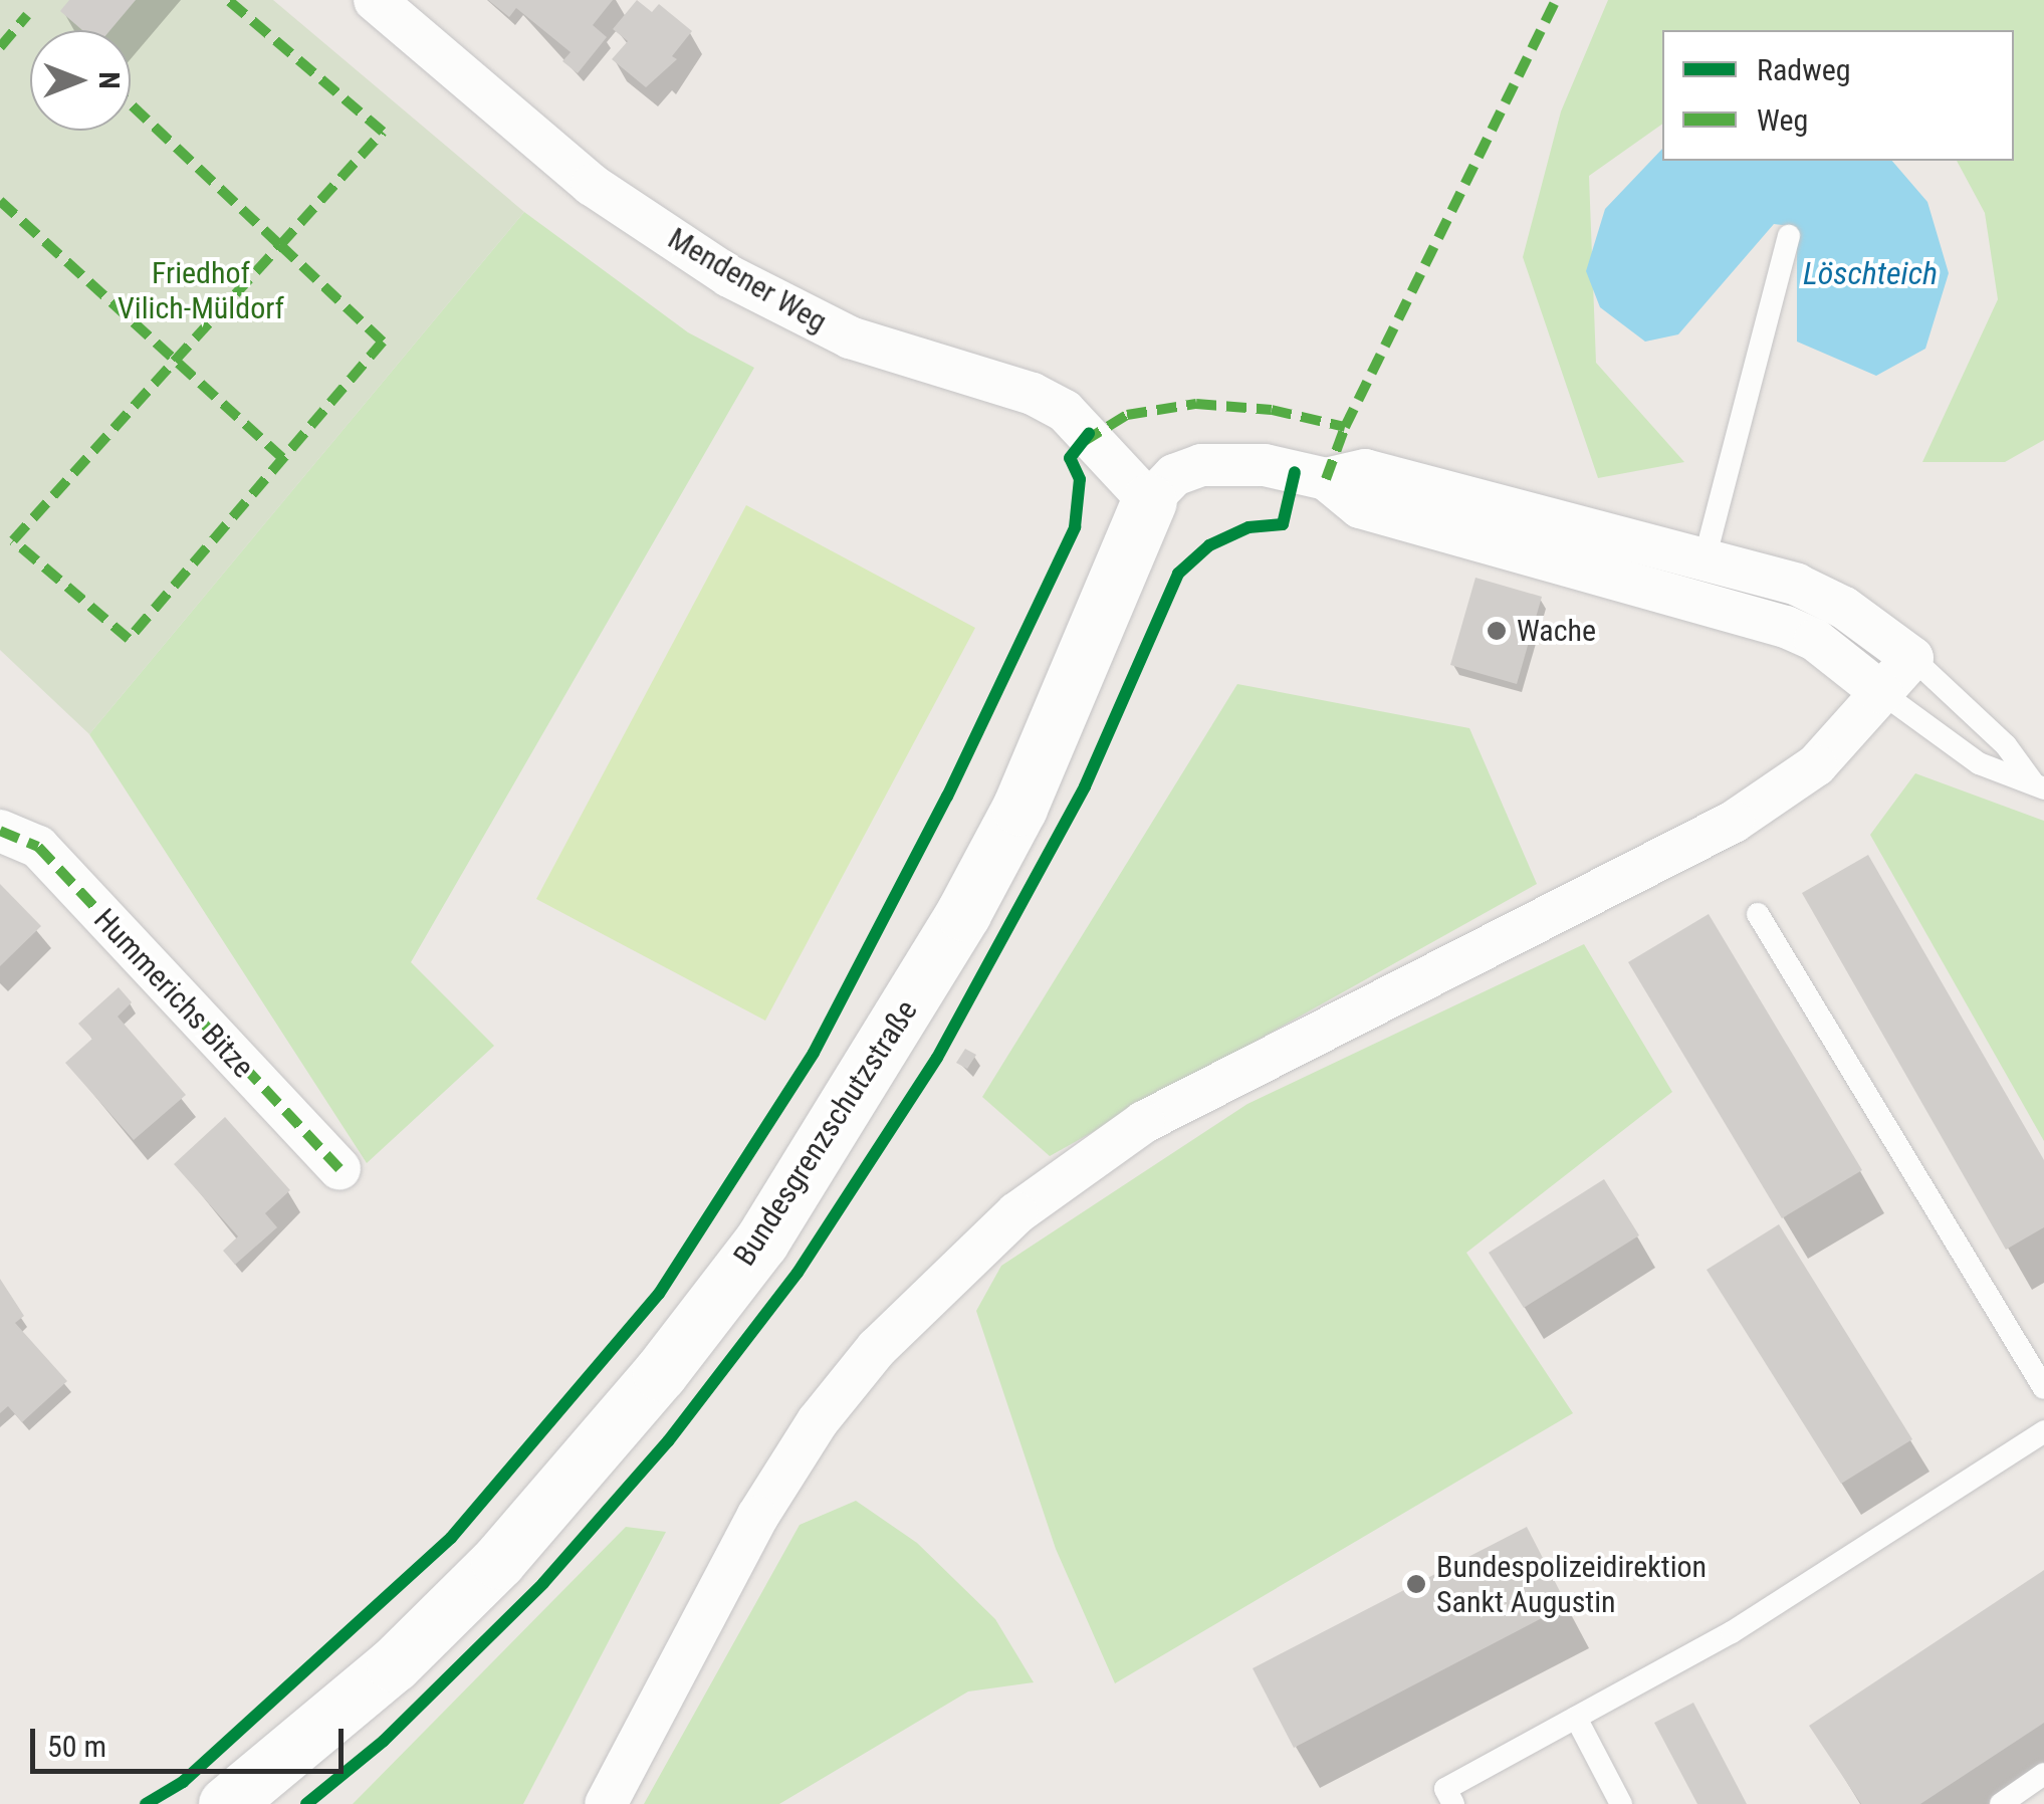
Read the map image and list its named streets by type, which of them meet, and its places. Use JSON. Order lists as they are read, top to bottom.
{
  "streets": {
    "street": ["Mendener Weg", "Hummerichs Bitze", "Bundesgrenzschutzstraße"]
  },
  "crossings": [
    ["Mendener Weg", "Bundesgrenzschutzstraße"]
  ],
  "water": ["Löschteich"],
  "parks": ["Friedhof Vilich-Müldorf"],
  "places": ["Wache", "Bundespolizeidirektion Sankt Augustin"],
  "legend": ["Radweg", "Weg"],
  "scale_bar": "50 m",
  "north": "right"
}
